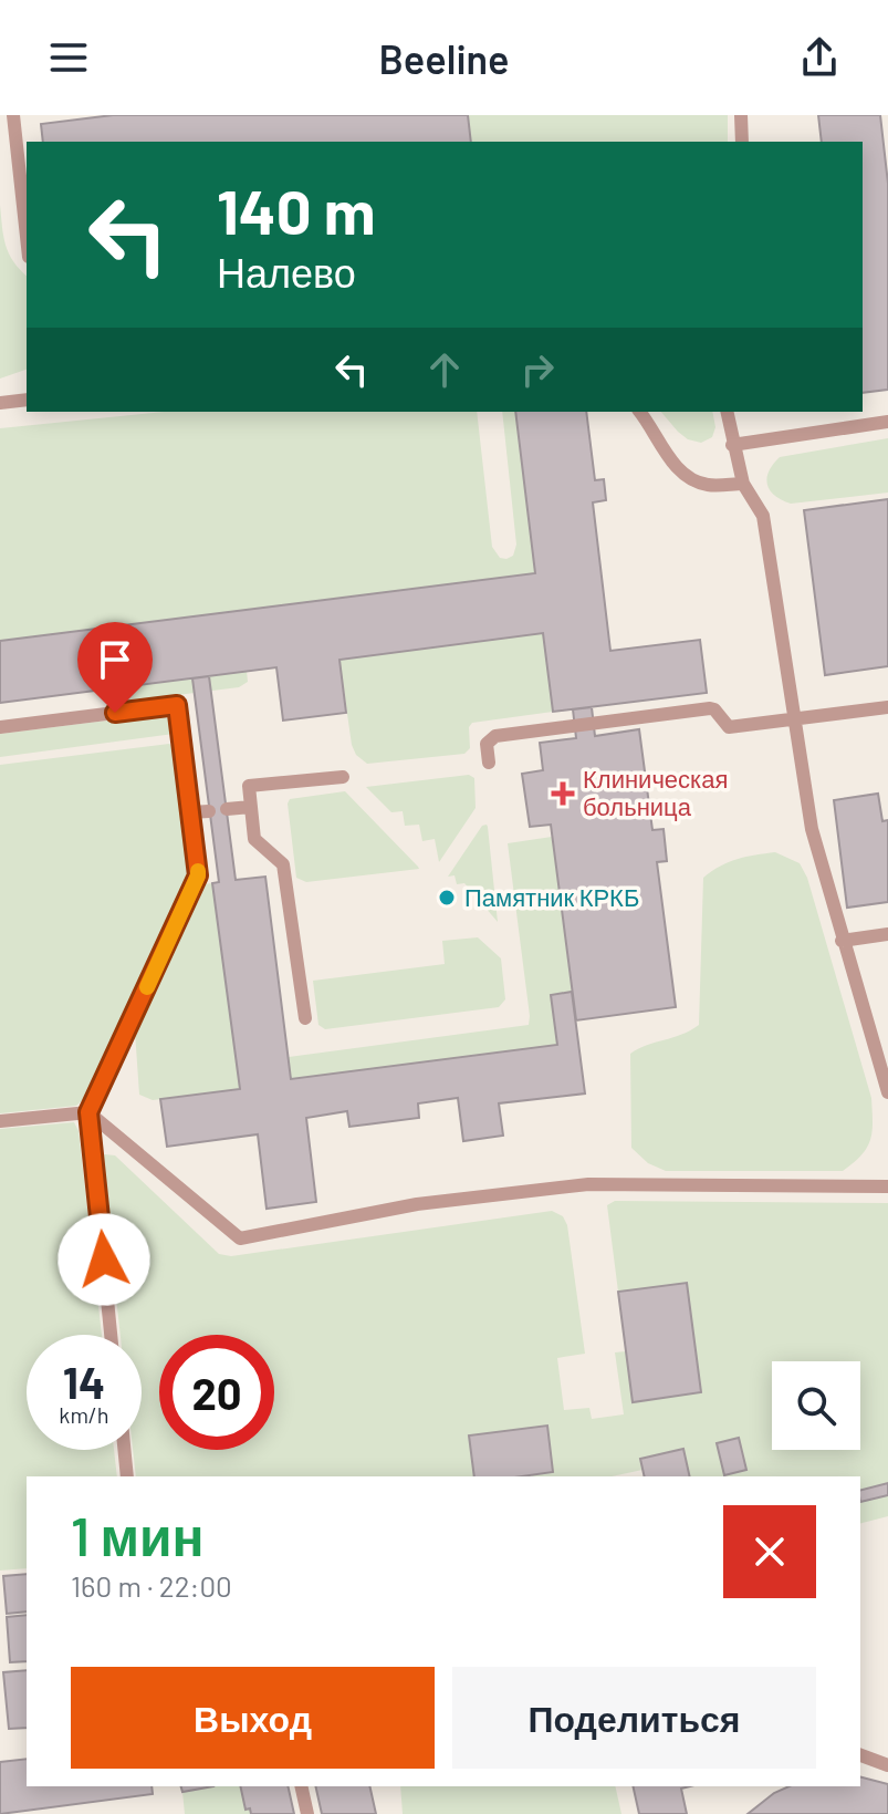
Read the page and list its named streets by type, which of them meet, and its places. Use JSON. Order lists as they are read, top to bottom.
{
  "places": {
    "health": ["Клиническая больница"],
    "other": ["Памятник КРКБ"]
  },
  "page": {
    "header": "Beeline",
    "turn": ["140 m", "Налево"],
    "speed": "14 km/h",
    "limit": "20",
    "heading": ["1 мин", "160 m · 22:00"],
    "buttons": ["Выход", "Поделиться"]
  }
}
